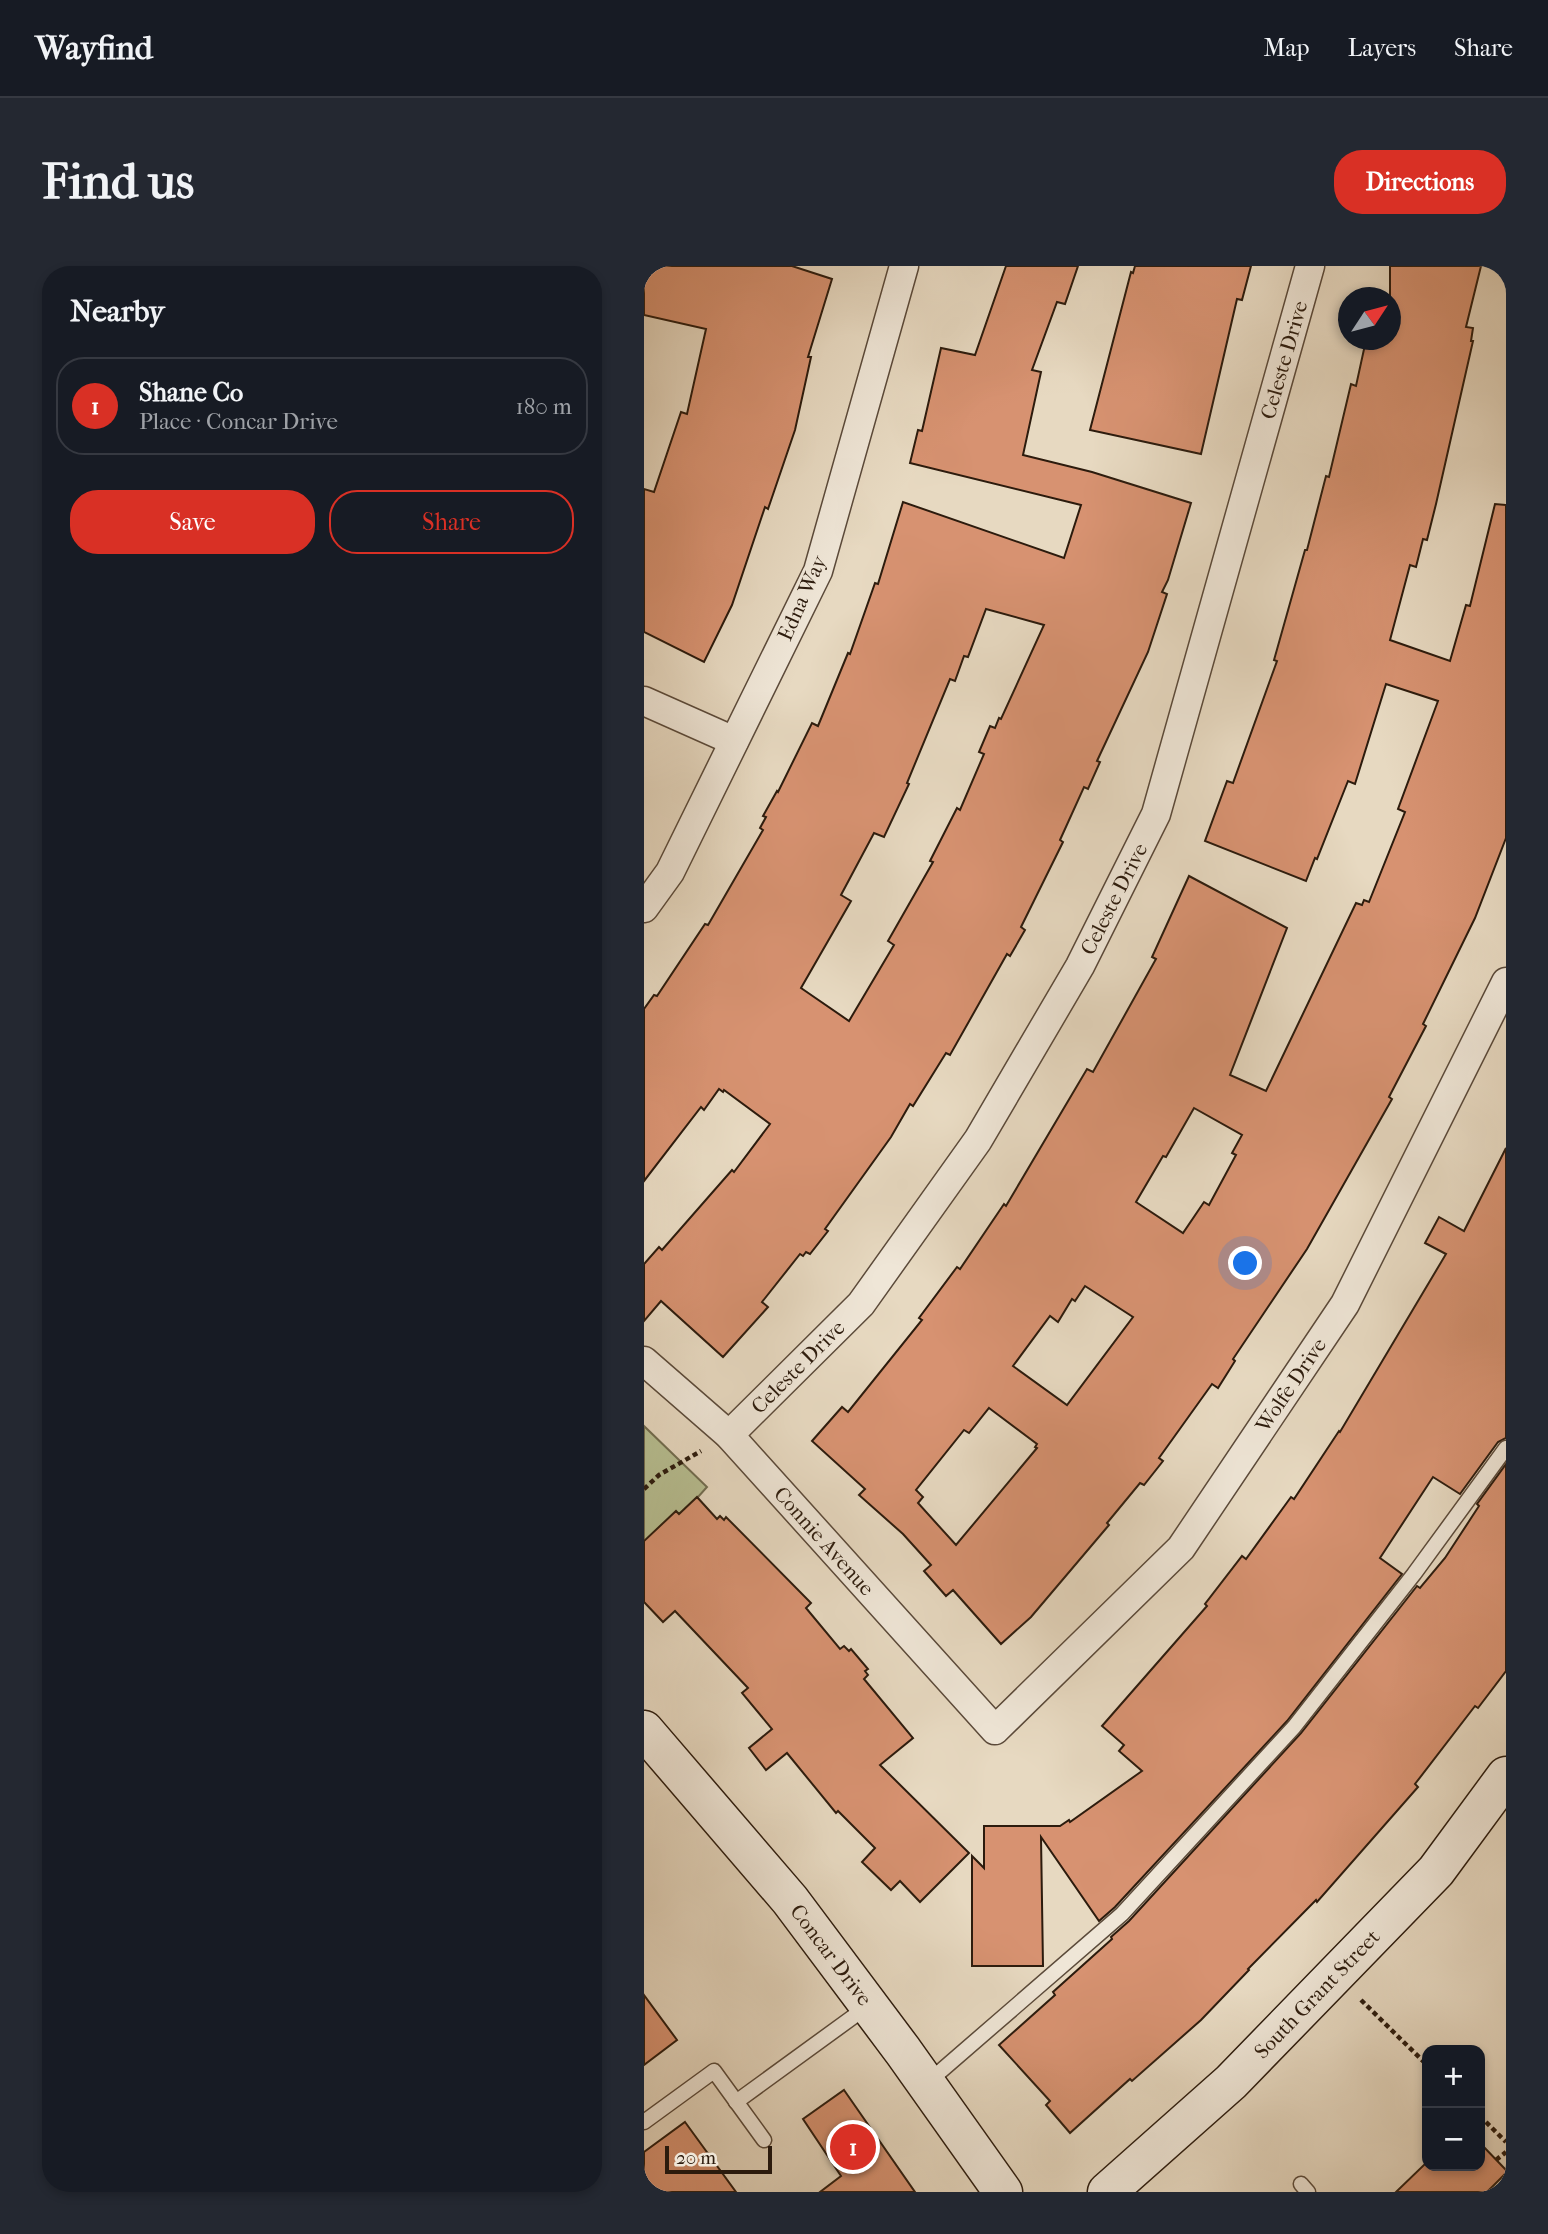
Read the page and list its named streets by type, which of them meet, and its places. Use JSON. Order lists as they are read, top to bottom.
{
  "streets": {
    "main road": ["Concar Drive", "South Grant Street"],
    "street": [
      "Celeste Drive",
      "Edna Way",
      "Wolfe Drive",
      "Connie Avenue"
    ]
  },
  "crossings": [
    ["Celeste Drive", "Connie Avenue"],
    ["Wolfe Drive", "Connie Avenue"]
  ],
  "scale_bar": "20 m",
  "north": "top right",
  "page": {
    "header": "Wayfind",
    "nav": ["Map", "Layers", "Share"],
    "buttons": [
      "Directions",
      ["Save", "Share"]
    ],
    "title": "Find us",
    "heading": "Nearby",
    "list": [
      {
        "mark": "1",
        "name": "Shane Co",
        "note": "Place · Concar Drive",
        "value": "180 m"
      }
    ],
    "map_buttons": ["+", "−"],
    "pins": "1",
    "scale": "20 m"
  }
}
